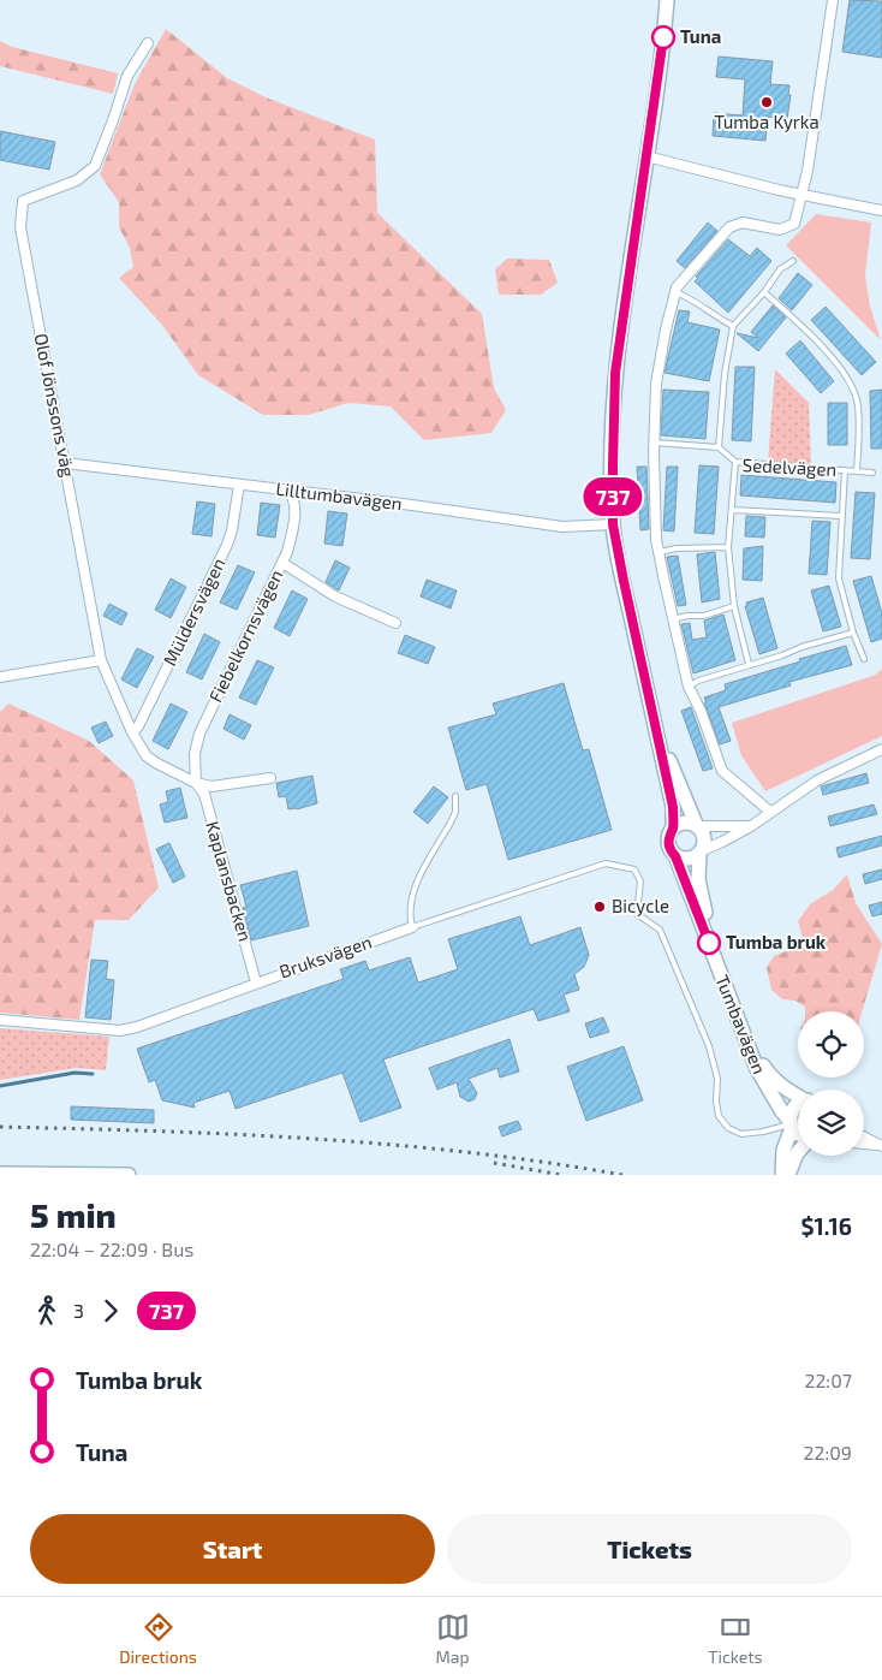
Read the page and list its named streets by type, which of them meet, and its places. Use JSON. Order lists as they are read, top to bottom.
{
  "streets": {
    "main road": ["Tumbavägen"],
    "street": [
      "Olof Jönssons väg",
      "Lilltumbavägen",
      "Müldersvägen",
      "Fiebelkornsvägen",
      "Kaplansbacken",
      "Bruksvägen"
    ],
    "lane": ["Sedelvägen"]
  },
  "crossings": [
    ["Olof Jönssons väg", "Lilltumbavägen"],
    ["Olof Jönssons väg", "Müldersvägen"],
    ["Olof Jönssons väg", "Fiebelkornsvägen"],
    ["Olof Jönssons väg", "Kaplansbacken"],
    ["Lilltumbavägen", "Müldersvägen"],
    ["Lilltumbavägen", "Fiebelkornsvägen"],
    ["Fiebelkornsvägen", "Kaplansbacken"],
    ["Kaplansbacken", "Bruksvägen"],
    ["Bruksvägen", "Tumbavägen"]
  ],
  "places": [
    "Tuna",
    "Tumba Kyrka",
    "Bicycle",
    "Tumba bruk"
  ],
  "lines": ["bus line 737"],
  "page": {
    "on_map": "737",
    "heading": ["5 min", "22:04 – 22:09 · Bus", "$1.16"],
    "legs": ["3", "737"],
    "list": [
      {
        "name": "Tumba bruk",
        "value": "22:07"
      },
      {
        "name": "Tuna",
        "value": "22:09"
      }
    ],
    "buttons": ["Start", "Tickets"],
    "tabs": ["Directions", "Map", "Tickets"]
  }
}
